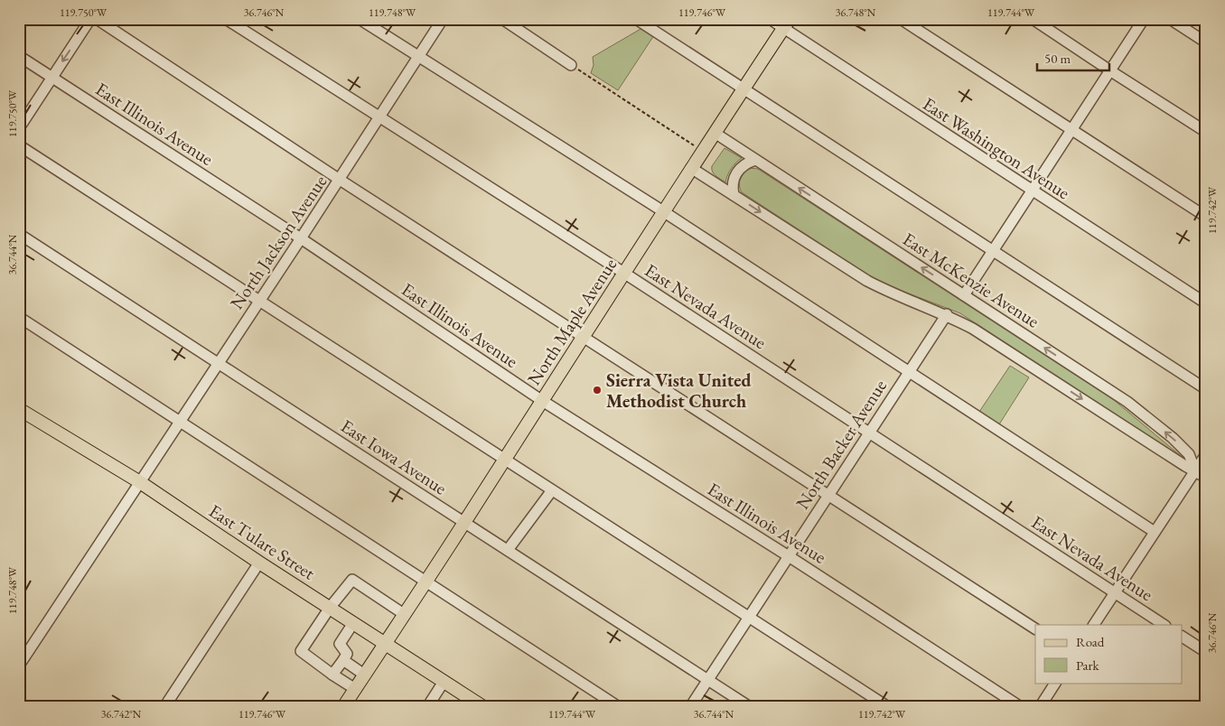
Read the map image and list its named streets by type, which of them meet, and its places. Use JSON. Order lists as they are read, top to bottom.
{
  "streets": {
    "main road": ["North Maple Avenue", "East Tulare Street"],
    "street": [
      "East Illinois Avenue",
      "East Washington Avenue",
      "North Jackson Avenue",
      "East McKenzie Avenue",
      "East Nevada Avenue",
      "North Backer Avenue",
      "East Iowa Avenue"
    ]
  },
  "crossings": [
    ["East Illinois Avenue", "North Jackson Avenue"],
    ["East Illinois Avenue", "North Maple Avenue"],
    ["East Illinois Avenue", "North Backer Avenue"],
    ["East Washington Avenue", "North Maple Avenue"],
    ["North Jackson Avenue", "East Nevada Avenue"],
    ["North Jackson Avenue", "East Iowa Avenue"],
    ["North Jackson Avenue", "East Tulare Street"],
    ["East McKenzie Avenue", "North Maple Avenue"],
    ["East Nevada Avenue", "North Maple Avenue"],
    ["East Nevada Avenue", "North Backer Avenue"],
    ["North Maple Avenue", "East Iowa Avenue"],
    ["North Maple Avenue", "East Tulare Street"],
    ["North Backer Avenue", "East Iowa Avenue"]
  ],
  "places": ["Sierra Vista United Methodist Church"],
  "legend": ["Road", "Park"],
  "scale_bar": "50 m",
  "coordinates": [
    "119.750°W",
    "36.746°N",
    "119.748°W",
    "119.746°W",
    "36.748°N",
    "119.744°W",
    "119.742°W",
    "36.744°N",
    "36.742°N"
  ]
}
